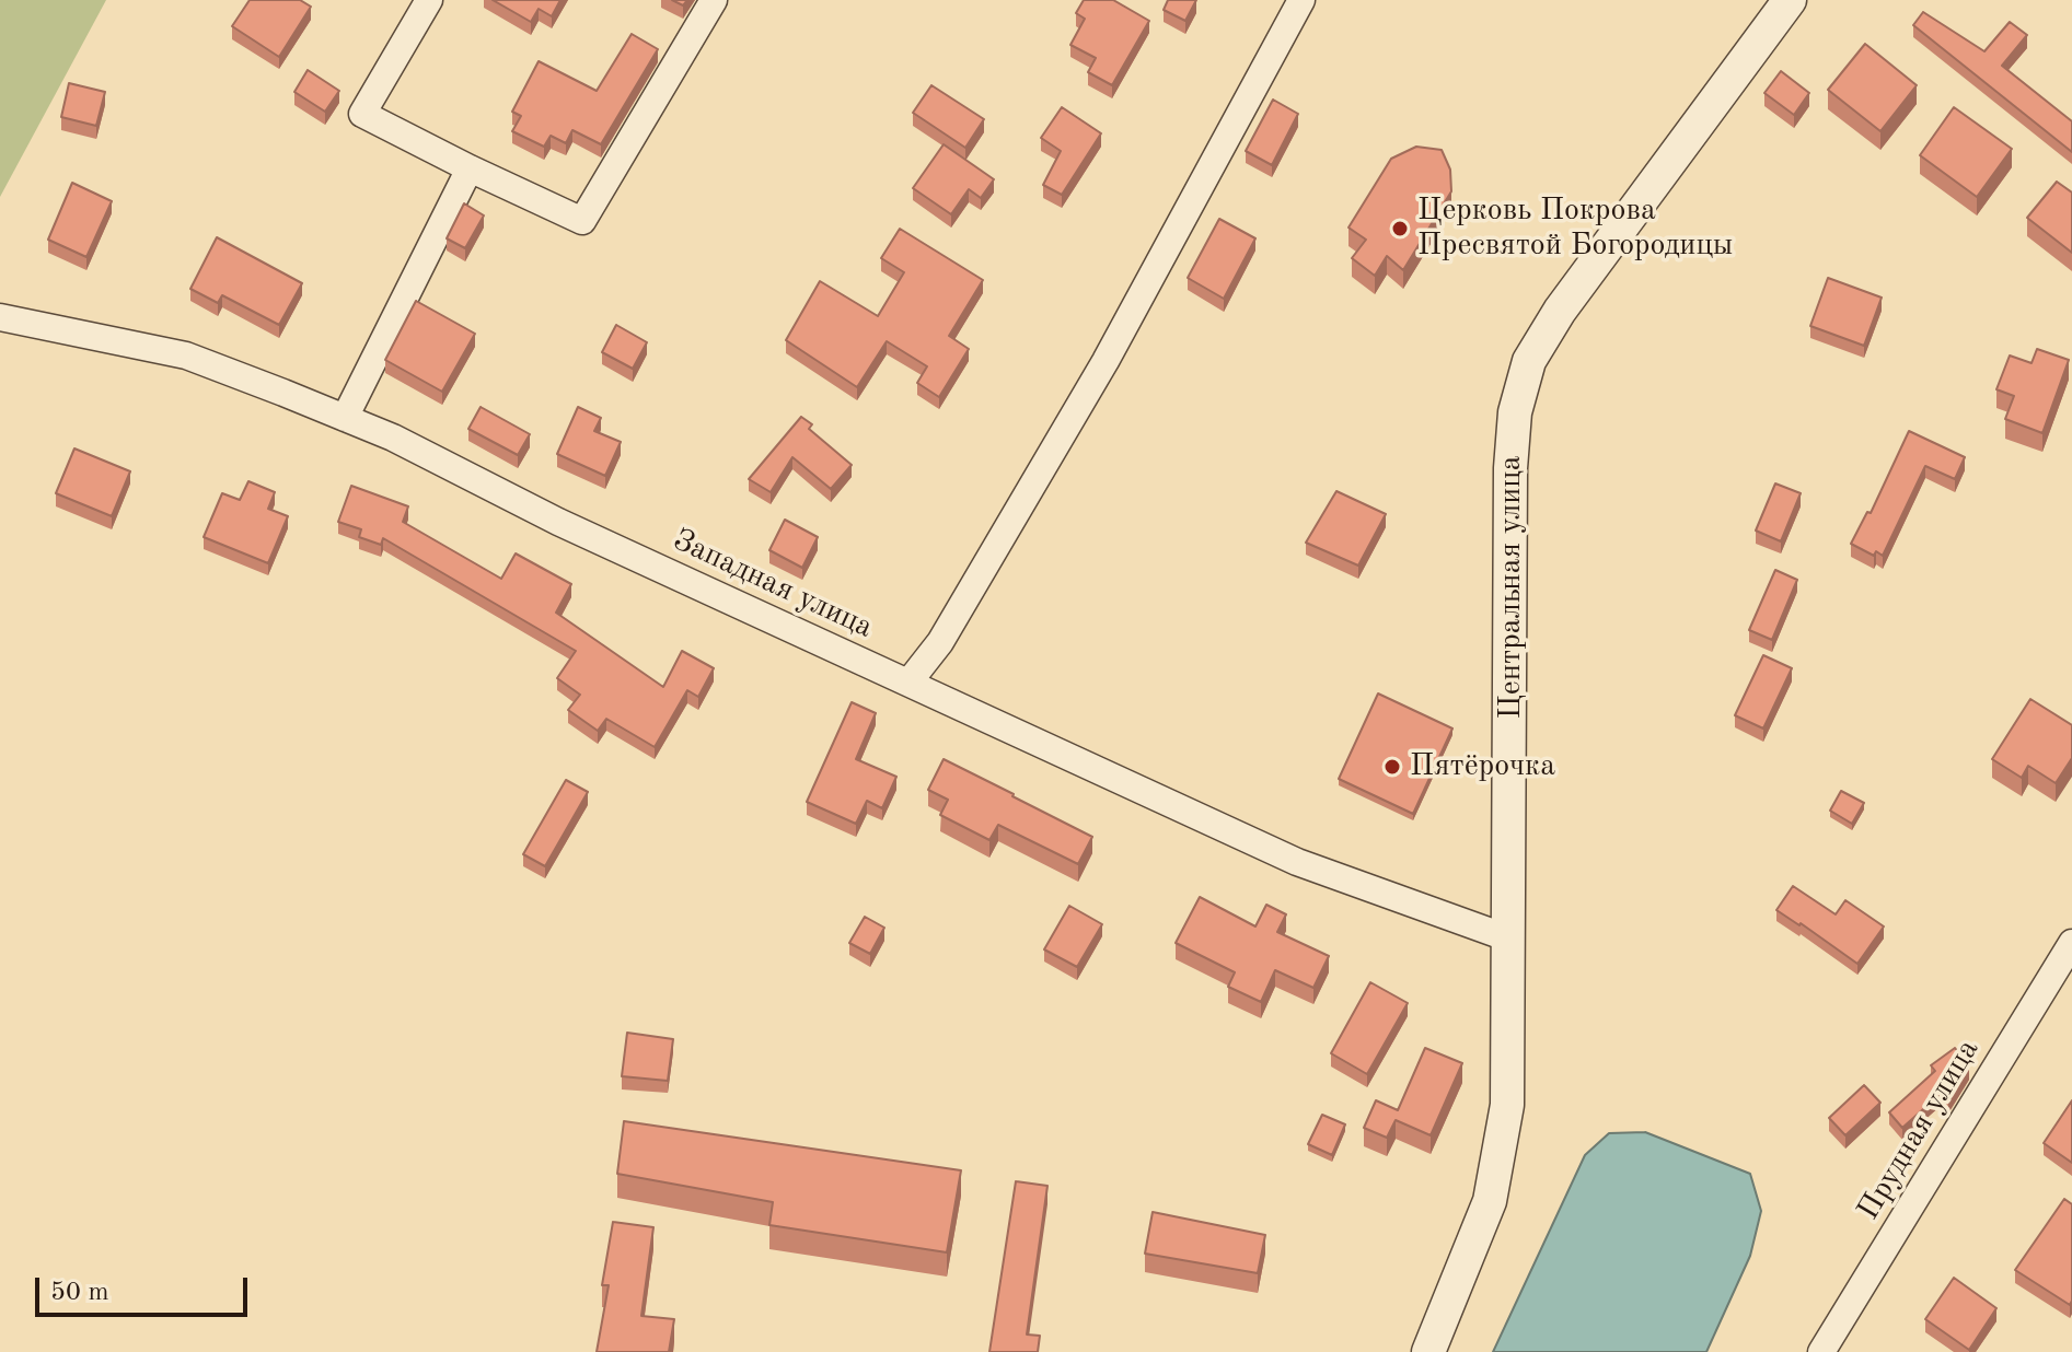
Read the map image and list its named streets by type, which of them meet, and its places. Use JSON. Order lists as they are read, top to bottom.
{
  "streets": {
    "street": ["Западная улица", "Центральная улица", "Прудная улица"]
  },
  "crossings": [
    ["Западная улица", "Центральная улица"]
  ],
  "places": ["Церковь Покрова Пресвятой Богородицы", "Пятёрочка"],
  "scale_bar": "50 m"
}
